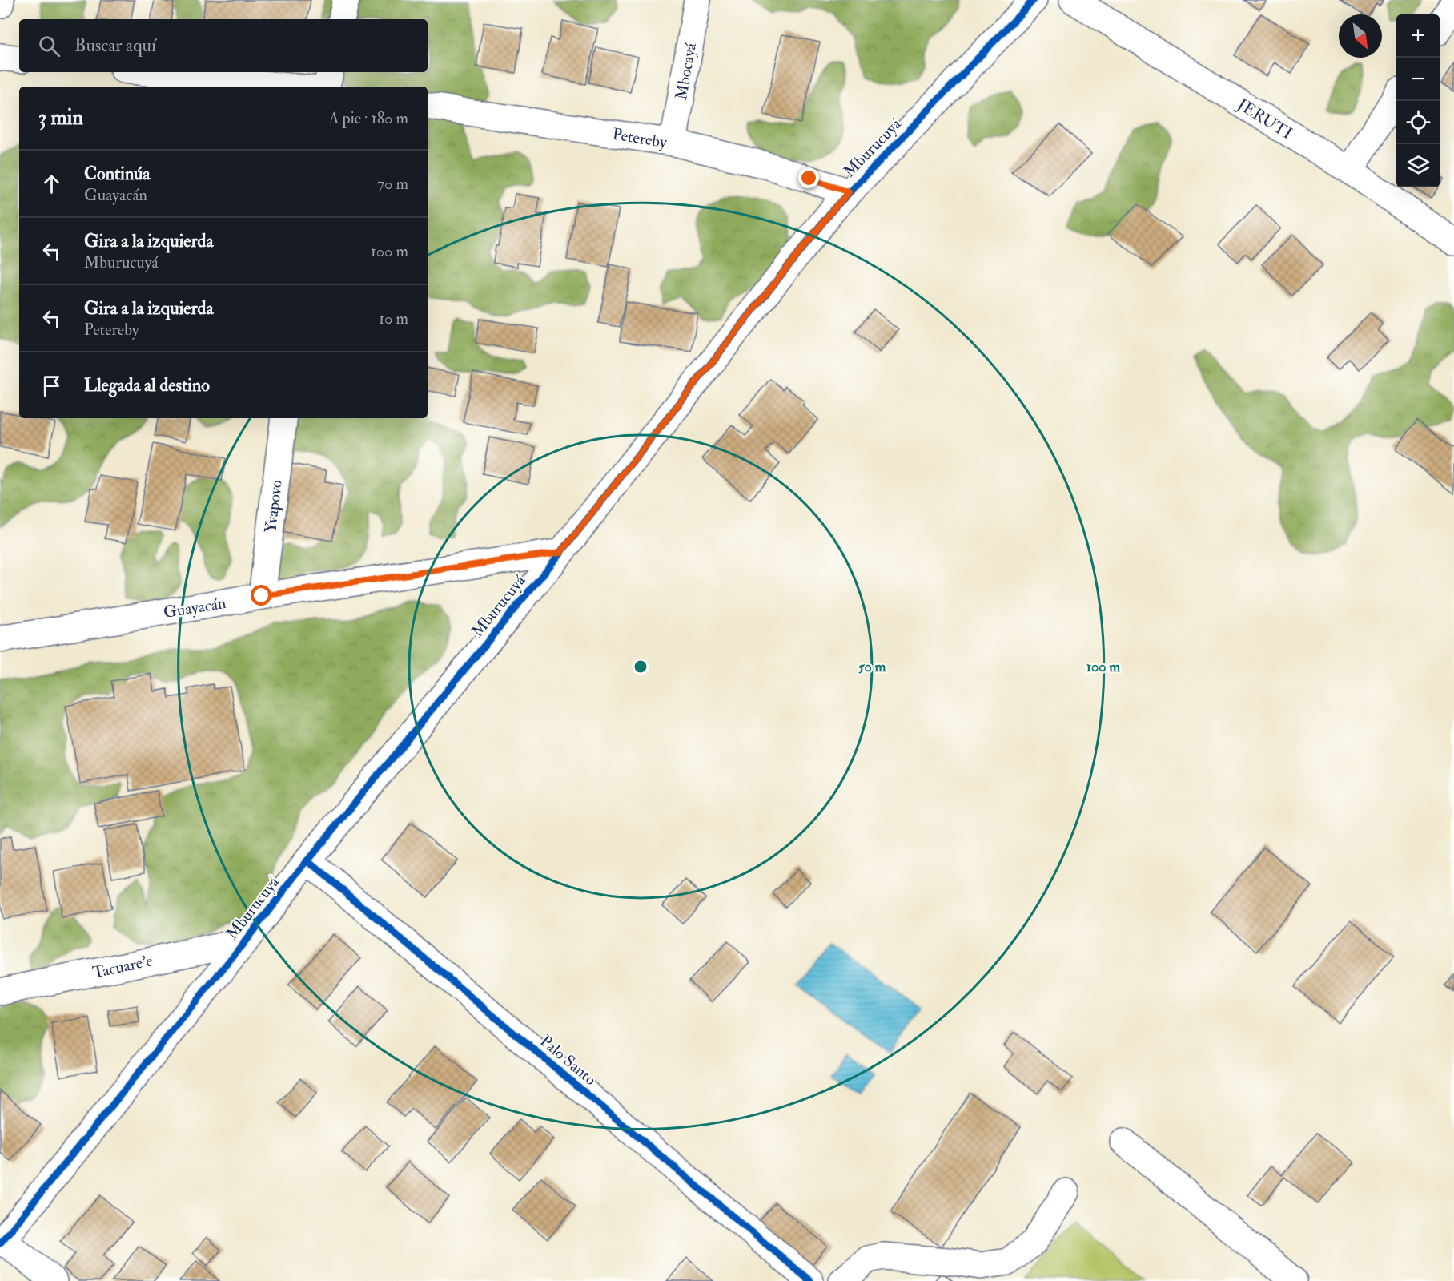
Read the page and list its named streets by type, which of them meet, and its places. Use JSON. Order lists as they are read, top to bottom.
{
  "streets": {
    "street": [
      "Mbocayá",
      "JERUTI",
      "Petereby",
      "Mburucuyá",
      "Yvapovo",
      "Guayacán",
      "Tacuare'e",
      "Palo Santo"
    ]
  },
  "crossings": [
    ["Mbocayá", "Petereby"],
    ["Petereby", "Mburucuyá"],
    ["Mburucuyá", "Guayacán"],
    ["Mburucuyá", "Tacuare'e"],
    ["Mburucuyá", "Palo Santo"],
    ["Yvapovo", "Guayacán"]
  ],
  "north": "bottom right",
  "page": {
    "map_buttons": ["+", "−"],
    "search": "Buscar aquí",
    "heading": ["3 min", "A pie · 180 m"],
    "list": [
      ["Continúa", "Guayacán", "70 m"],
      ["Gira a la izquierda", "Mburucuyá", "100 m"],
      ["Gira a la izquierda", "Petereby", "10 m"],
      "Llegada al destino"
    ]
  },
  "rings": ["50 m", "100 m"]
}
